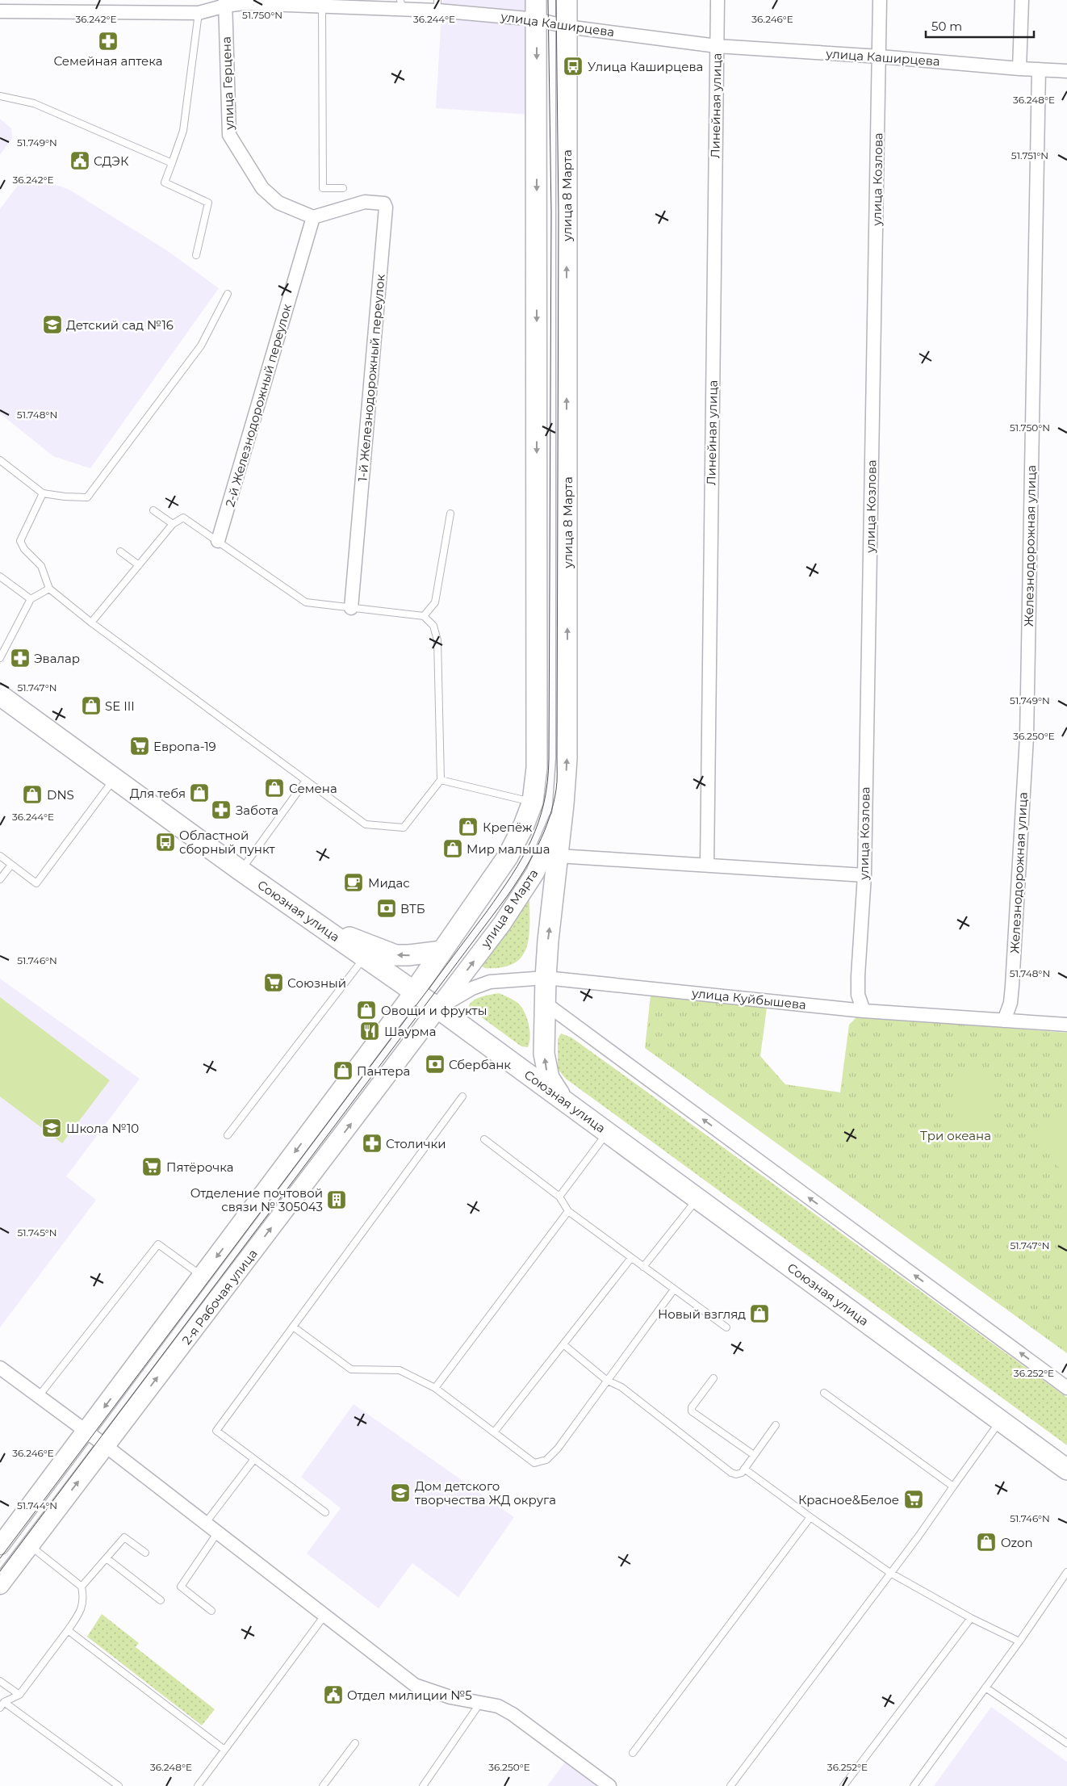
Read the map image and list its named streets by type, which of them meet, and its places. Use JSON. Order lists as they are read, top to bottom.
{
  "streets": {
    "main road": ["улица 8 Марта", "Союзная улица", "2-я Рабочая улица"],
    "street": [
      "улица Каширцева",
      "улица Герцена",
      "Линейная улица",
      "улица Козлова",
      "1-й Железнодорожный переулок",
      "2-й Железнодорожный переулок",
      "Железнодорожная улица",
      "улица Куйбышева"
    ]
  },
  "crossings": [
    ["улица Каширцева", "улица Герцена"],
    ["улица Каширцева", "Линейная улица"],
    ["улица Каширцева", "улица Козлова"],
    ["улица Каширцева", "улица 8 Марта"],
    ["улица Каширцева", "Железнодорожная улица"],
    ["улица Герцена", "1-й Железнодорожный переулок"],
    ["улица Герцена", "2-й Железнодорожный переулок"],
    ["улица Козлова", "улица Куйбышева"],
    ["улица 8 Марта", "Союзная улица"],
    ["улица 8 Марта", "улица Куйбышева"],
    ["улица 8 Марта", "2-я Рабочая улица"],
    ["1-й Железнодорожный переулок", "2-й Железнодорожный переулок"],
    ["Железнодорожная улица", "улица Куйбышева"],
    ["Союзная улица", "улица Куйбышева"],
    ["Союзная улица", "2-я Рабочая улица"],
    ["улица Куйбышева", "2-я Рабочая улица"]
  ],
  "parks": ["Три океана"],
  "places": {
    "pharmacy": [
      "Семейная аптека",
      "Эвалар",
      "Забота",
      "Столички"
    ],
    "bus stop": ["Улица Каширцева", "Областной сборный пункт"],
    "public building": ["СДЭК", "Отдел милиции №5"],
    "school or university": ["Детский сад №16", "Школа №10", "Дом детского творчества ЖД округа"],
    "shop": [
      "SE III",
      "Семена",
      "Для тебя",
      "DNS",
      "Крепёж",
      "Мир малыша",
      "Овощи и фрукты",
      "Пантера",
      "Новый взгляд",
      "Ozon"
    ],
    "supermarket": [
      "Европа-19",
      "Союзный",
      "Пятёрочка",
      "Красное&Белое"
    ],
    "cafe": ["Мидас"],
    "bank": ["ВТБ", "Сбербанк"],
    "restaurant": ["Шаурма"],
    "building": ["Отделение почтовой связи № 305043"]
  },
  "scale_bar": "50 m",
  "coordinates": [
    "51.750°N",
    "36.242°E",
    "36.244°E",
    "36.246°E",
    "36.248°E",
    "51.749°N",
    "51.751°N",
    "51.748°N",
    "51.747°N",
    "36.250°E",
    "51.746°N",
    "51.745°N",
    "36.252°E",
    "51.744°N"
  ]
}
